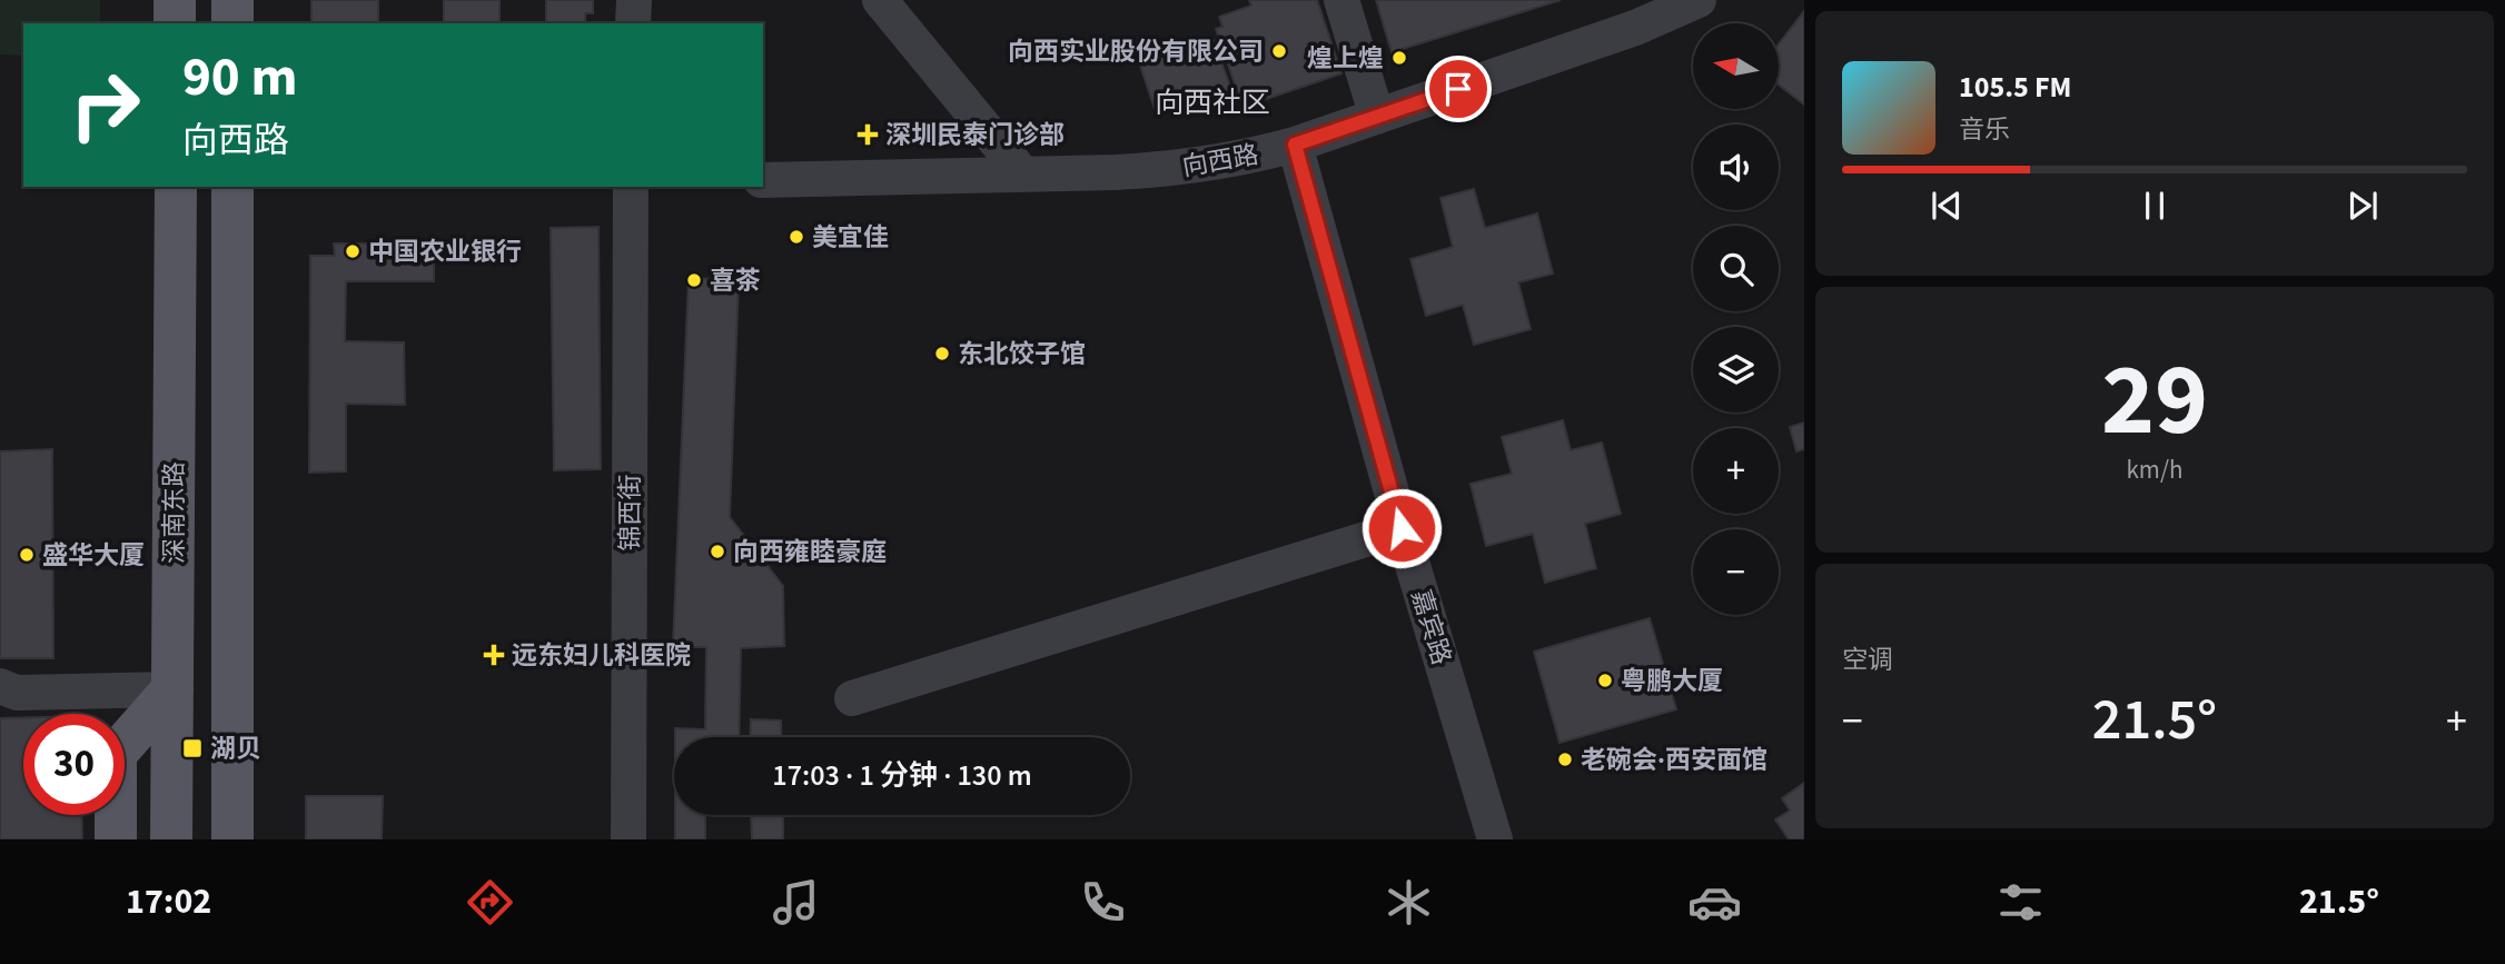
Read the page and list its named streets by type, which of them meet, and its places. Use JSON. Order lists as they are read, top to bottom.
{
  "streets": {
    "main road": ["深南东路"],
    "street": ["向西路", "锦西街", "嘉宾路"]
  },
  "crossings": [
    ["向西路", "嘉宾路"]
  ],
  "districts": ["向西社区"],
  "places": {
    "other": [
      "向西实业股份有限公司",
      "煌上煌",
      "美宜佳",
      "中国农业银行",
      "喜茶",
      "东北饺子馆",
      "向西雍睦豪庭",
      "盛华大厦",
      "粤鹏大厦",
      "老碗会·西安面馆"
    ],
    "health": ["深圳民泰门诊部", "远东妇儿科医院"],
    "transit": ["湖贝"]
  },
  "north": "left",
  "page": {
    "map_buttons": ["+", "−"],
    "turn": ["90 m", "向西路"],
    "song": ["105.5 FM", "音乐"],
    "tile": [
      ["29", "km/h"],
      "空调"
    ],
    "heat": ["−", "21.5°", "+"],
    "limit": "30",
    "trip": "17:03 · 1 分钟 · 130 m",
    "tabs": ["17:02", "21.5°"]
  }
}
